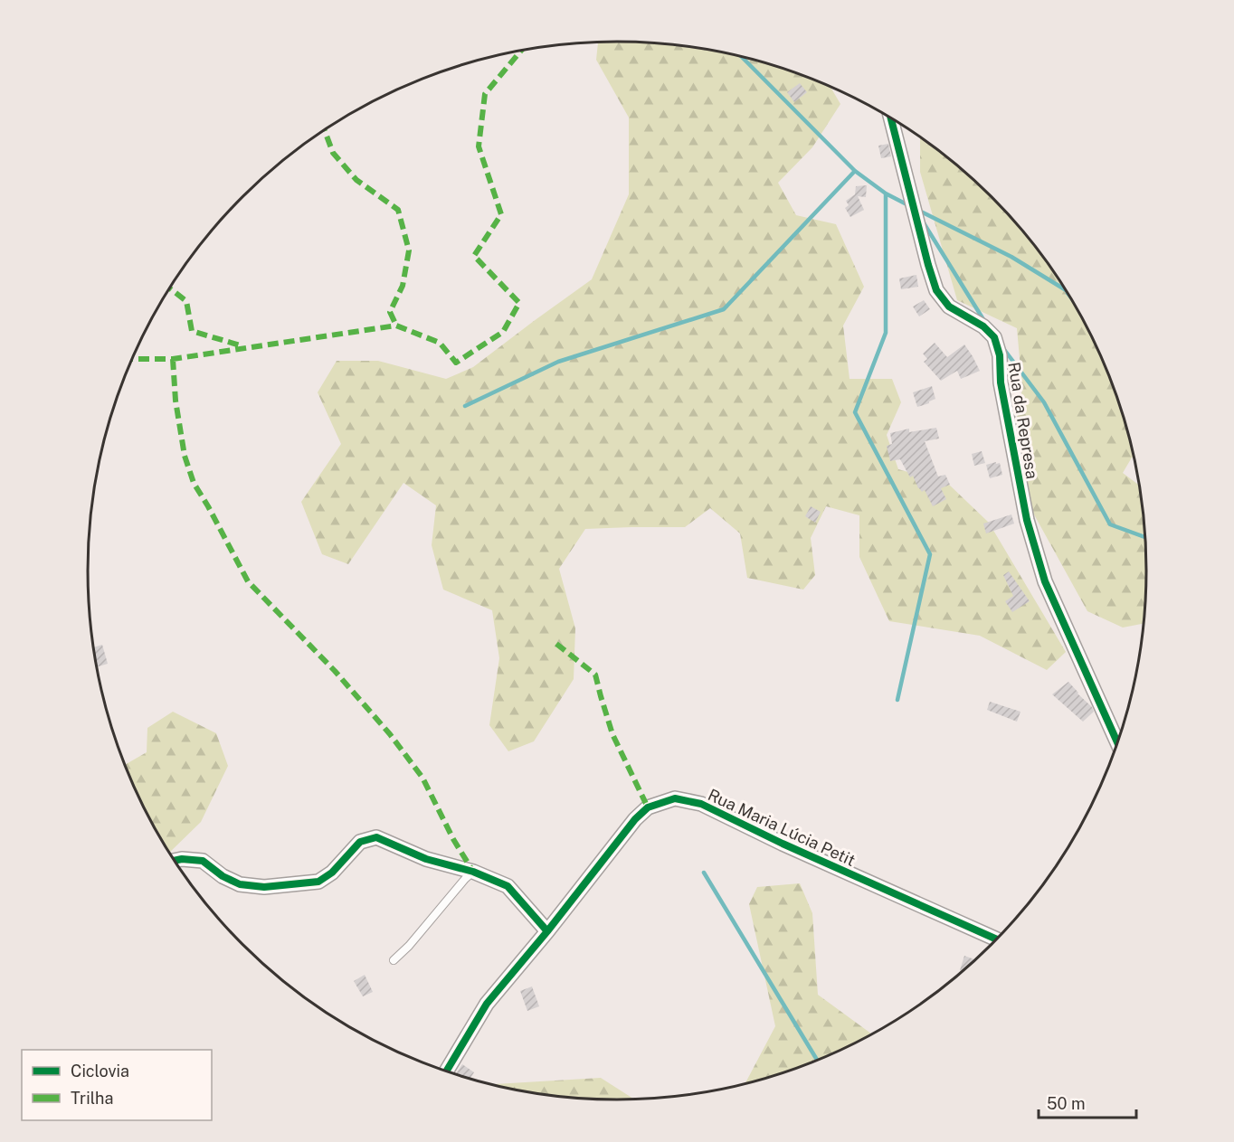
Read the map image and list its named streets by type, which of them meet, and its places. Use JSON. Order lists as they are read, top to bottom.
{
  "streets": {
    "street": ["Rua da Represa", "Rua Maria Lúcia Petit"]
  },
  "legend": ["Ciclovia", "Trilha"],
  "scale_bar": "50 m"
}
